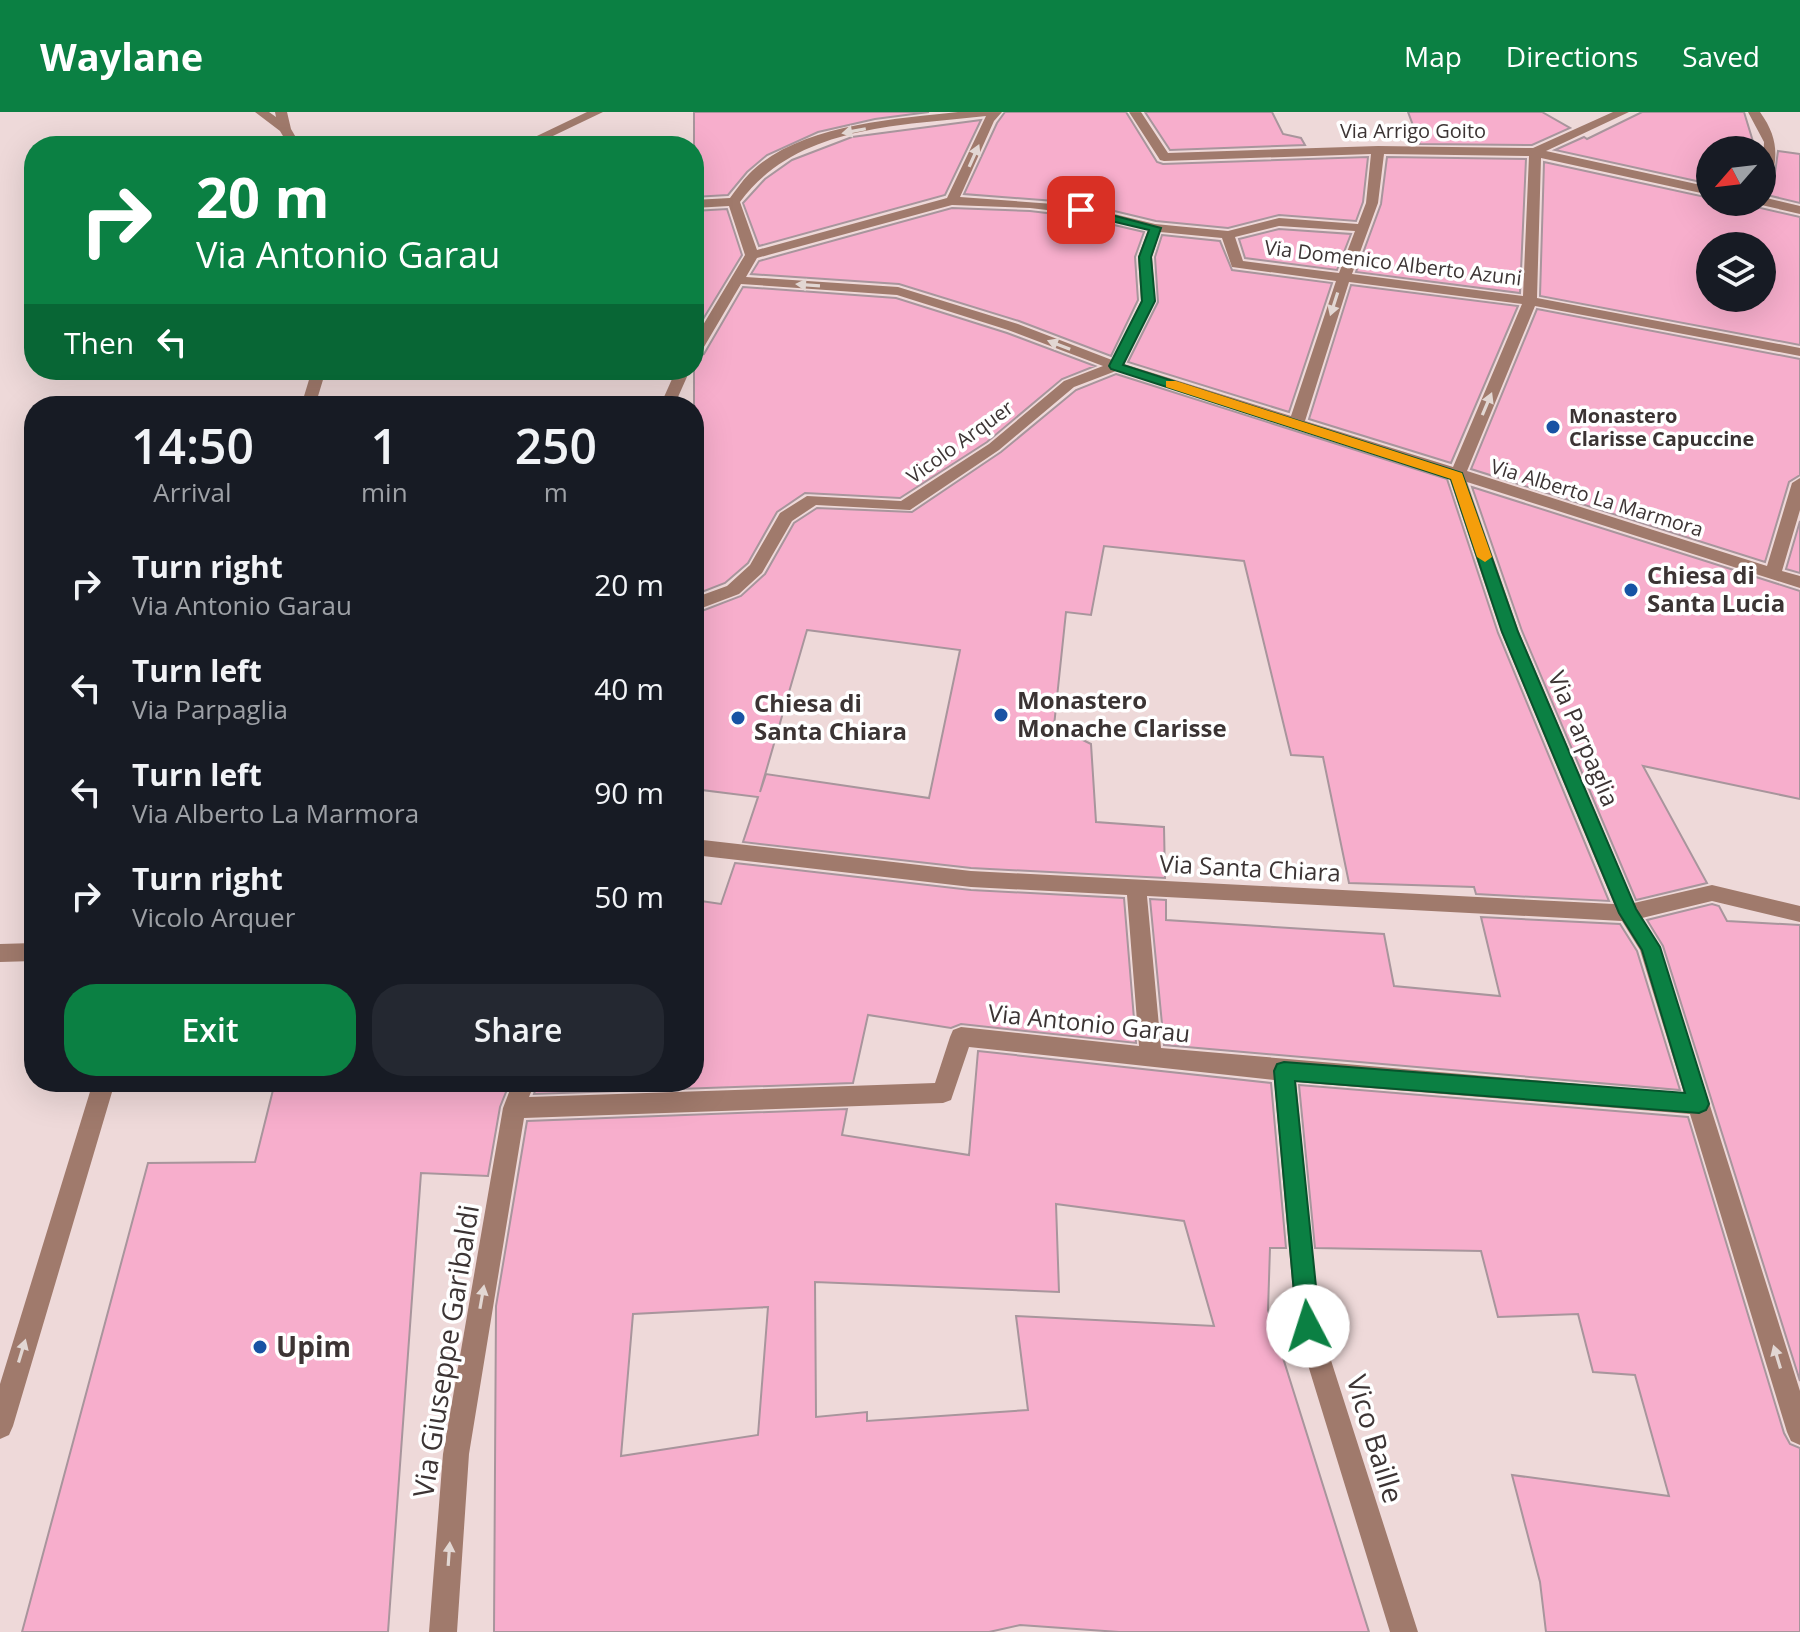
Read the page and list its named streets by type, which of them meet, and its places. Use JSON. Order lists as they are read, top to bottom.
{
  "streets": {
    "street": [
      "Via Arrigo Goito",
      "Via Domenico Alberto Azuni",
      "Vicolo Arquer",
      "Via Alberto La Marmora",
      "Via Parpaglia",
      "Via Santa Chiara",
      "Via Antonio Garau",
      "Via Giuseppe Garibaldi",
      "Vico Baille"
    ]
  },
  "crossings": [
    ["Vicolo Arquer", "Via Alberto La Marmora"],
    ["Via Alberto La Marmora", "Via Parpaglia"],
    ["Via Parpaglia", "Via Santa Chiara"],
    ["Via Parpaglia", "Via Antonio Garau"],
    ["Via Antonio Garau", "Via Giuseppe Garibaldi"],
    ["Via Antonio Garau", "Vico Baille"]
  ],
  "one_way": ["Via Giuseppe Garibaldi"],
  "places": [
    "Monastero Clarisse Capuccine",
    "Chiesa di Santa Lucia",
    "Monastero Monache Clarisse",
    "Chiesa di Santa Chiara",
    "Upim"
  ],
  "north": "bottom left",
  "page": {
    "header": "Waylane",
    "nav": ["Map", "Directions", "Saved"],
    "turn": ["20 m", "Via Antonio Garau"],
    "then": "Then",
    "eta": [
      "14:50",
      "Arrival",
      "1",
      "min",
      "250",
      "m"
    ],
    "list": [
      {
        "name": "Turn right",
        "note": "Via Antonio Garau",
        "value": "20 m"
      },
      {
        "name": "Turn left",
        "note": "Via Parpaglia",
        "value": "40 m"
      },
      {
        "name": "Turn left",
        "note": "Via Alberto La Marmora",
        "value": "90 m"
      },
      {
        "name": "Turn right",
        "note": "Vicolo Arquer",
        "value": "50 m"
      }
    ],
    "buttons": ["Exit", "Share"]
  }
}
